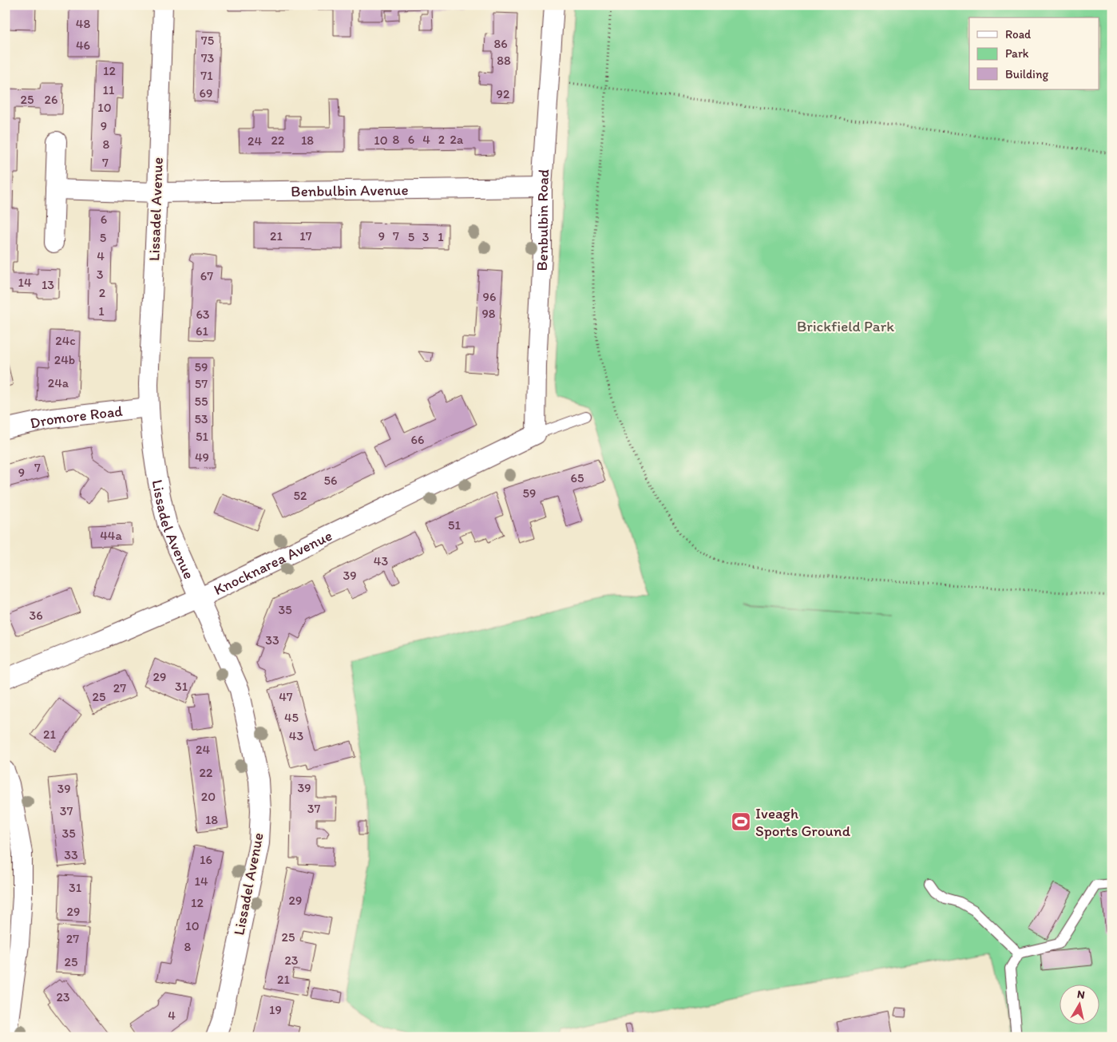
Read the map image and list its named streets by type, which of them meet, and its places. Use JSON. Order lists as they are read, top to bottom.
{
  "streets": {
    "street": [
      "Benbulbin Avenue",
      "Lissadel Avenue",
      "Benbulbin Road",
      "Dromore Road",
      "Knocknarea Avenue"
    ]
  },
  "crossings": [
    ["Benbulbin Avenue", "Lissadel Avenue"],
    ["Benbulbin Avenue", "Benbulbin Road"],
    ["Lissadel Avenue", "Dromore Road"],
    ["Lissadel Avenue", "Knocknarea Avenue"],
    ["Benbulbin Road", "Knocknarea Avenue"]
  ],
  "parks": ["Brickfield Park"],
  "places": {
    "sports": ["Iveagh Sports Ground"]
  },
  "house_numbers": [
    "48",
    "75",
    "86",
    "46",
    "73",
    "88",
    "12",
    "71",
    "11",
    "69",
    "92",
    "25",
    "26",
    "10",
    "9",
    "8",
    "6",
    "4",
    "2",
    "2a",
    "22",
    "18",
    "10",
    "24",
    "8",
    "7",
    "6",
    "21",
    "17",
    "9",
    "7",
    "5",
    "3",
    "1",
    "5",
    "4",
    "3",
    "67",
    "14",
    "13",
    "2",
    "96",
    "1",
    "98",
    "63",
    "61",
    "24c",
    "24b",
    "59",
    "24a",
    "57",
    "55",
    "53",
    "51",
    "66",
    "49",
    "7",
    "9",
    "65",
    "56",
    "59",
    "52",
    "51",
    "44a",
    "43",
    "39",
    "35",
    "36",
    "33",
    "29",
    "31",
    "27",
    "25",
    "47",
    "45",
    "21",
    "43",
    "24",
    "22",
    "39",
    "39",
    "20",
    "37",
    "37",
    "18",
    "35",
    "33",
    "16",
    "14",
    "31",
    "29",
    "12",
    "29",
    "10",
    "25",
    "27",
    "8",
    "23",
    "25",
    "21",
    "23",
    "19",
    "4"
  ],
  "legend": ["Road", "Park", "Building"],
  "north": "top"
}
